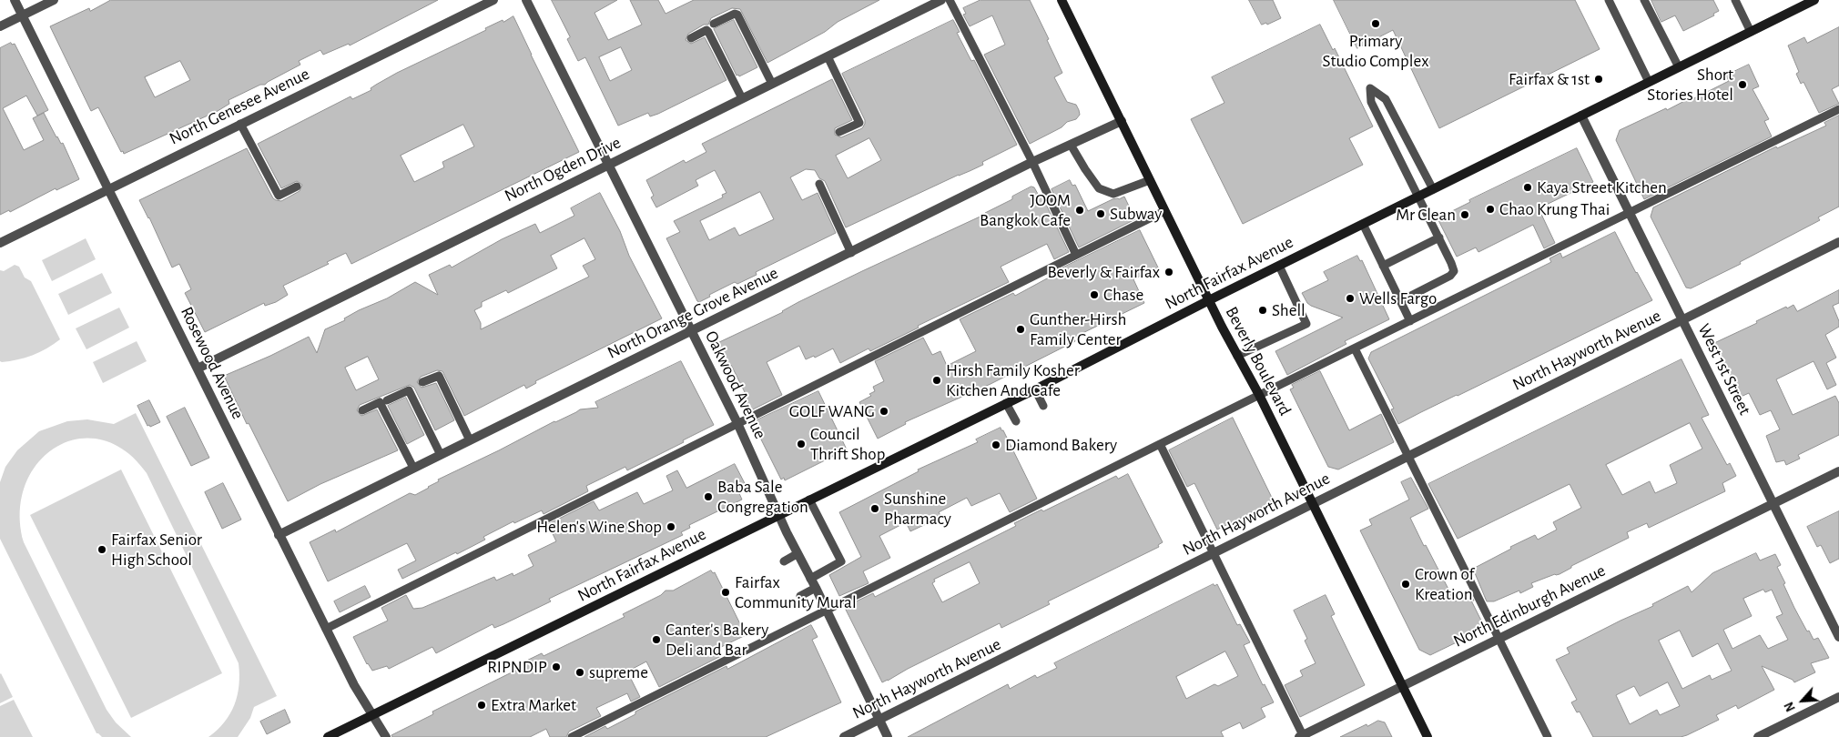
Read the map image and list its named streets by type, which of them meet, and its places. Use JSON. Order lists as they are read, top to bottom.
{
  "streets": {
    "main road": ["North Fairfax Avenue", "Beverly Boulevard"],
    "street": [
      "North Genesee Avenue",
      "North Ogden Drive",
      "North Orange Grove Avenue",
      "North Hayworth Avenue",
      "Rosewood Avenue",
      "West 1st Street",
      "Oakwood Avenue",
      "North Edinburgh Avenue"
    ]
  },
  "crossings": [
    ["North Genesee Avenue", "Rosewood Avenue"],
    ["North Ogden Drive", "Rosewood Avenue"],
    ["North Ogden Drive", "Oakwood Avenue"],
    ["North Fairfax Avenue", "Beverly Boulevard"],
    ["North Fairfax Avenue", "Rosewood Avenue"],
    ["North Fairfax Avenue", "West 1st Street"],
    ["North Fairfax Avenue", "Oakwood Avenue"],
    ["North Orange Grove Avenue", "Beverly Boulevard"],
    ["North Orange Grove Avenue", "Rosewood Avenue"],
    ["North Orange Grove Avenue", "Oakwood Avenue"],
    ["North Hayworth Avenue", "Beverly Boulevard"],
    ["North Hayworth Avenue", "West 1st Street"],
    ["North Hayworth Avenue", "Oakwood Avenue"],
    ["Beverly Boulevard", "North Edinburgh Avenue"],
    ["West 1st Street", "North Edinburgh Avenue"]
  ],
  "places": [
    "Primary Studio Complex",
    "Fairfax & 1st",
    "Short Stories Hotel",
    "Kaya Street Kitchen",
    "Chao Krung Thai",
    "JOOM Bangkok Cafe",
    "Subway",
    "Mr Clean",
    "Beverly & Fairfax",
    "Chase",
    "Wells Fargo",
    "Shell",
    "Gunther-Hirsh Family Center",
    "Hirsh Family Kosher Kitchen And Cafe",
    "GOLF WANG",
    "Council Thrift Shop",
    "Diamond Bakery",
    "Baba Sale Congregation",
    "Sunshine Pharmacy",
    "Helen's Wine Shop",
    "Fairfax Senior High School",
    "Crown of Kreation",
    "Fairfax Community Mural",
    "Canter's Bakery Deli and Bar",
    "RIPNDIP",
    "supreme",
    "Extra Market"
  ],
  "north": "bottom left"
}
